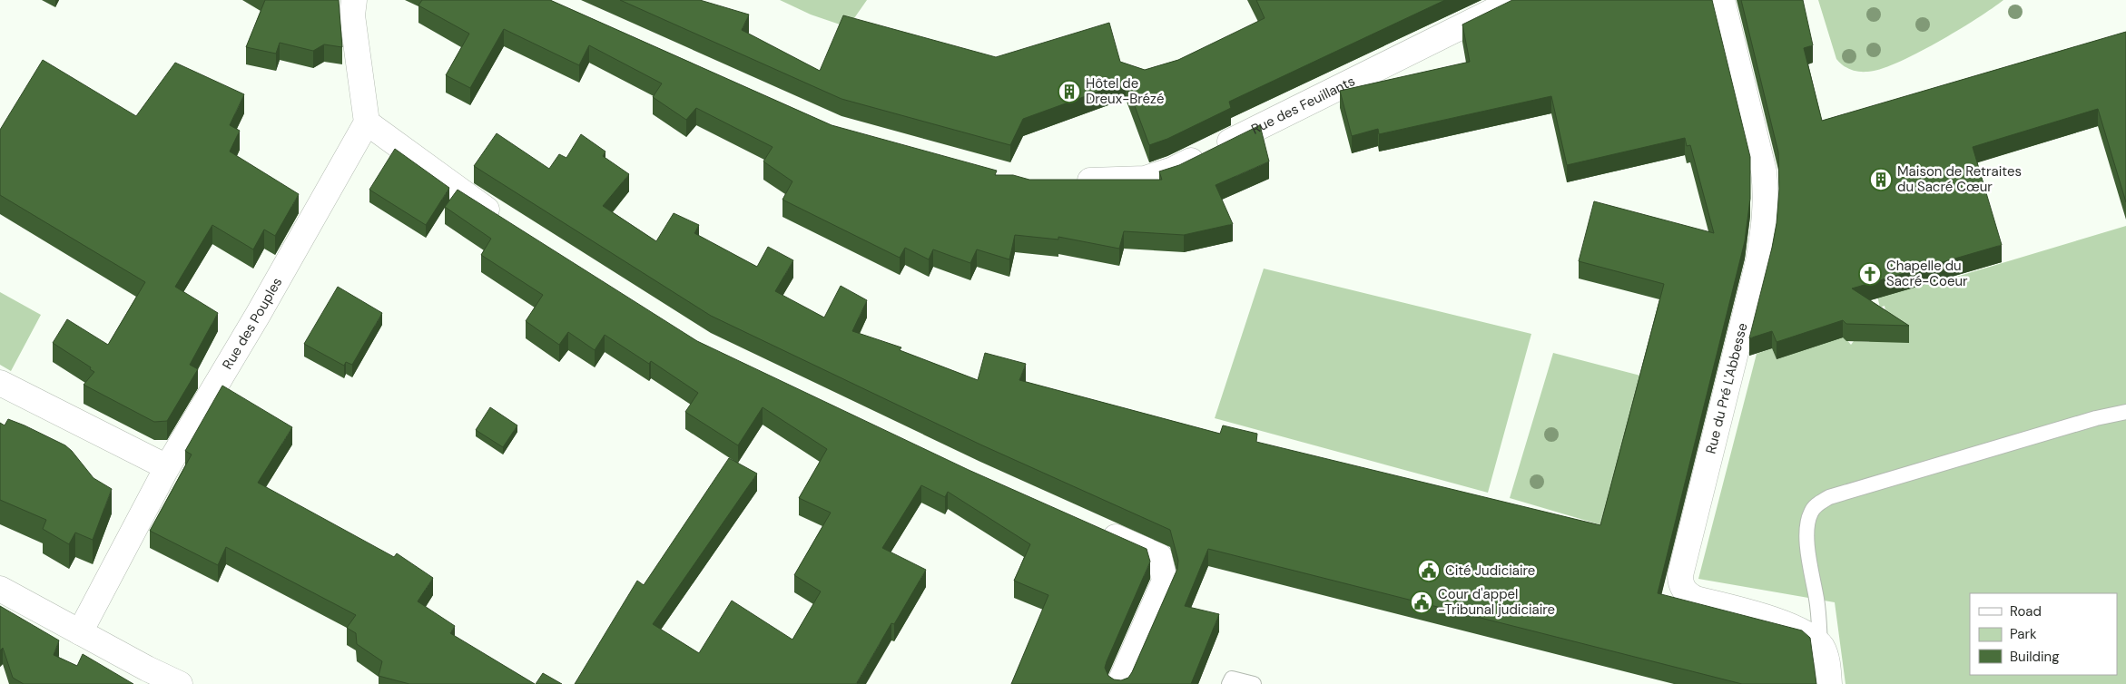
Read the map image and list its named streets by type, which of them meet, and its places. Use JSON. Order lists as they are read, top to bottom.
{
  "streets": {
    "street": ["Rue des Feuillants", "Rue des Pouples", "Rue du Pré L'Abbesse"]
  },
  "places": {
    "building": ["Hôtel de Dreux-Brézé", "Maison de Retraites du Sacré Cœur"],
    "church": ["Chapelle du Sacré-Coeur"],
    "public building": ["Cité Judiciaire", "Cour d'appel -Tribunal judiciaire"]
  },
  "legend": ["Road", "Park", "Building"]
}
